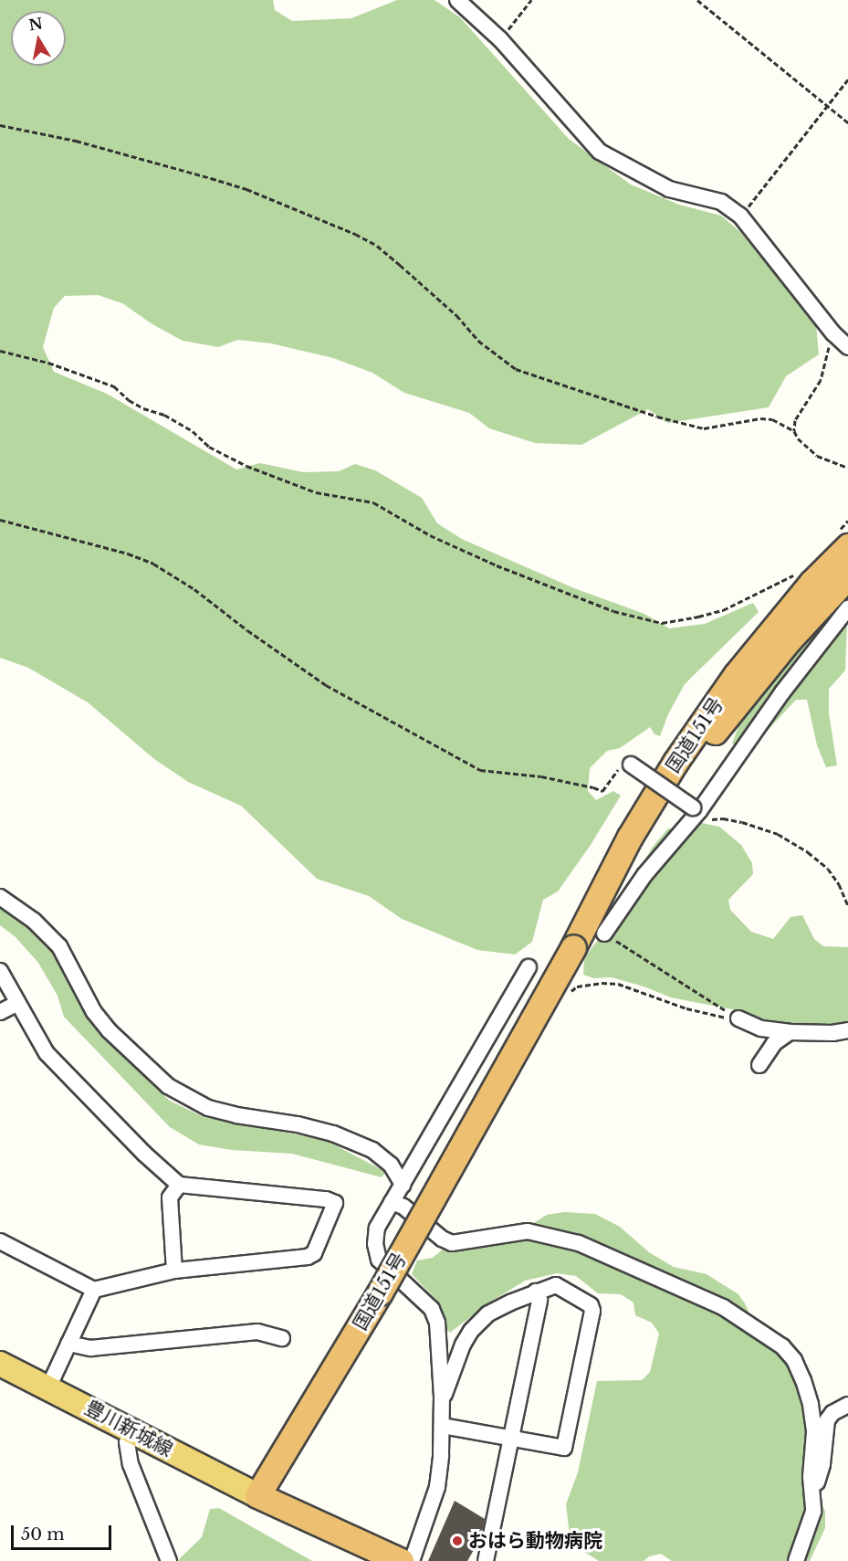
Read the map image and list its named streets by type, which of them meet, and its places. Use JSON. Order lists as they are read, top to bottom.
{
  "streets": {
    "highway": ["国道151号"],
    "main road": ["豊川新城線"]
  },
  "crossings": [
    ["国道151号", "豊川新城線"]
  ],
  "places": ["おはら動物病院"],
  "scale_bar": "50 m",
  "north": "top"
}
